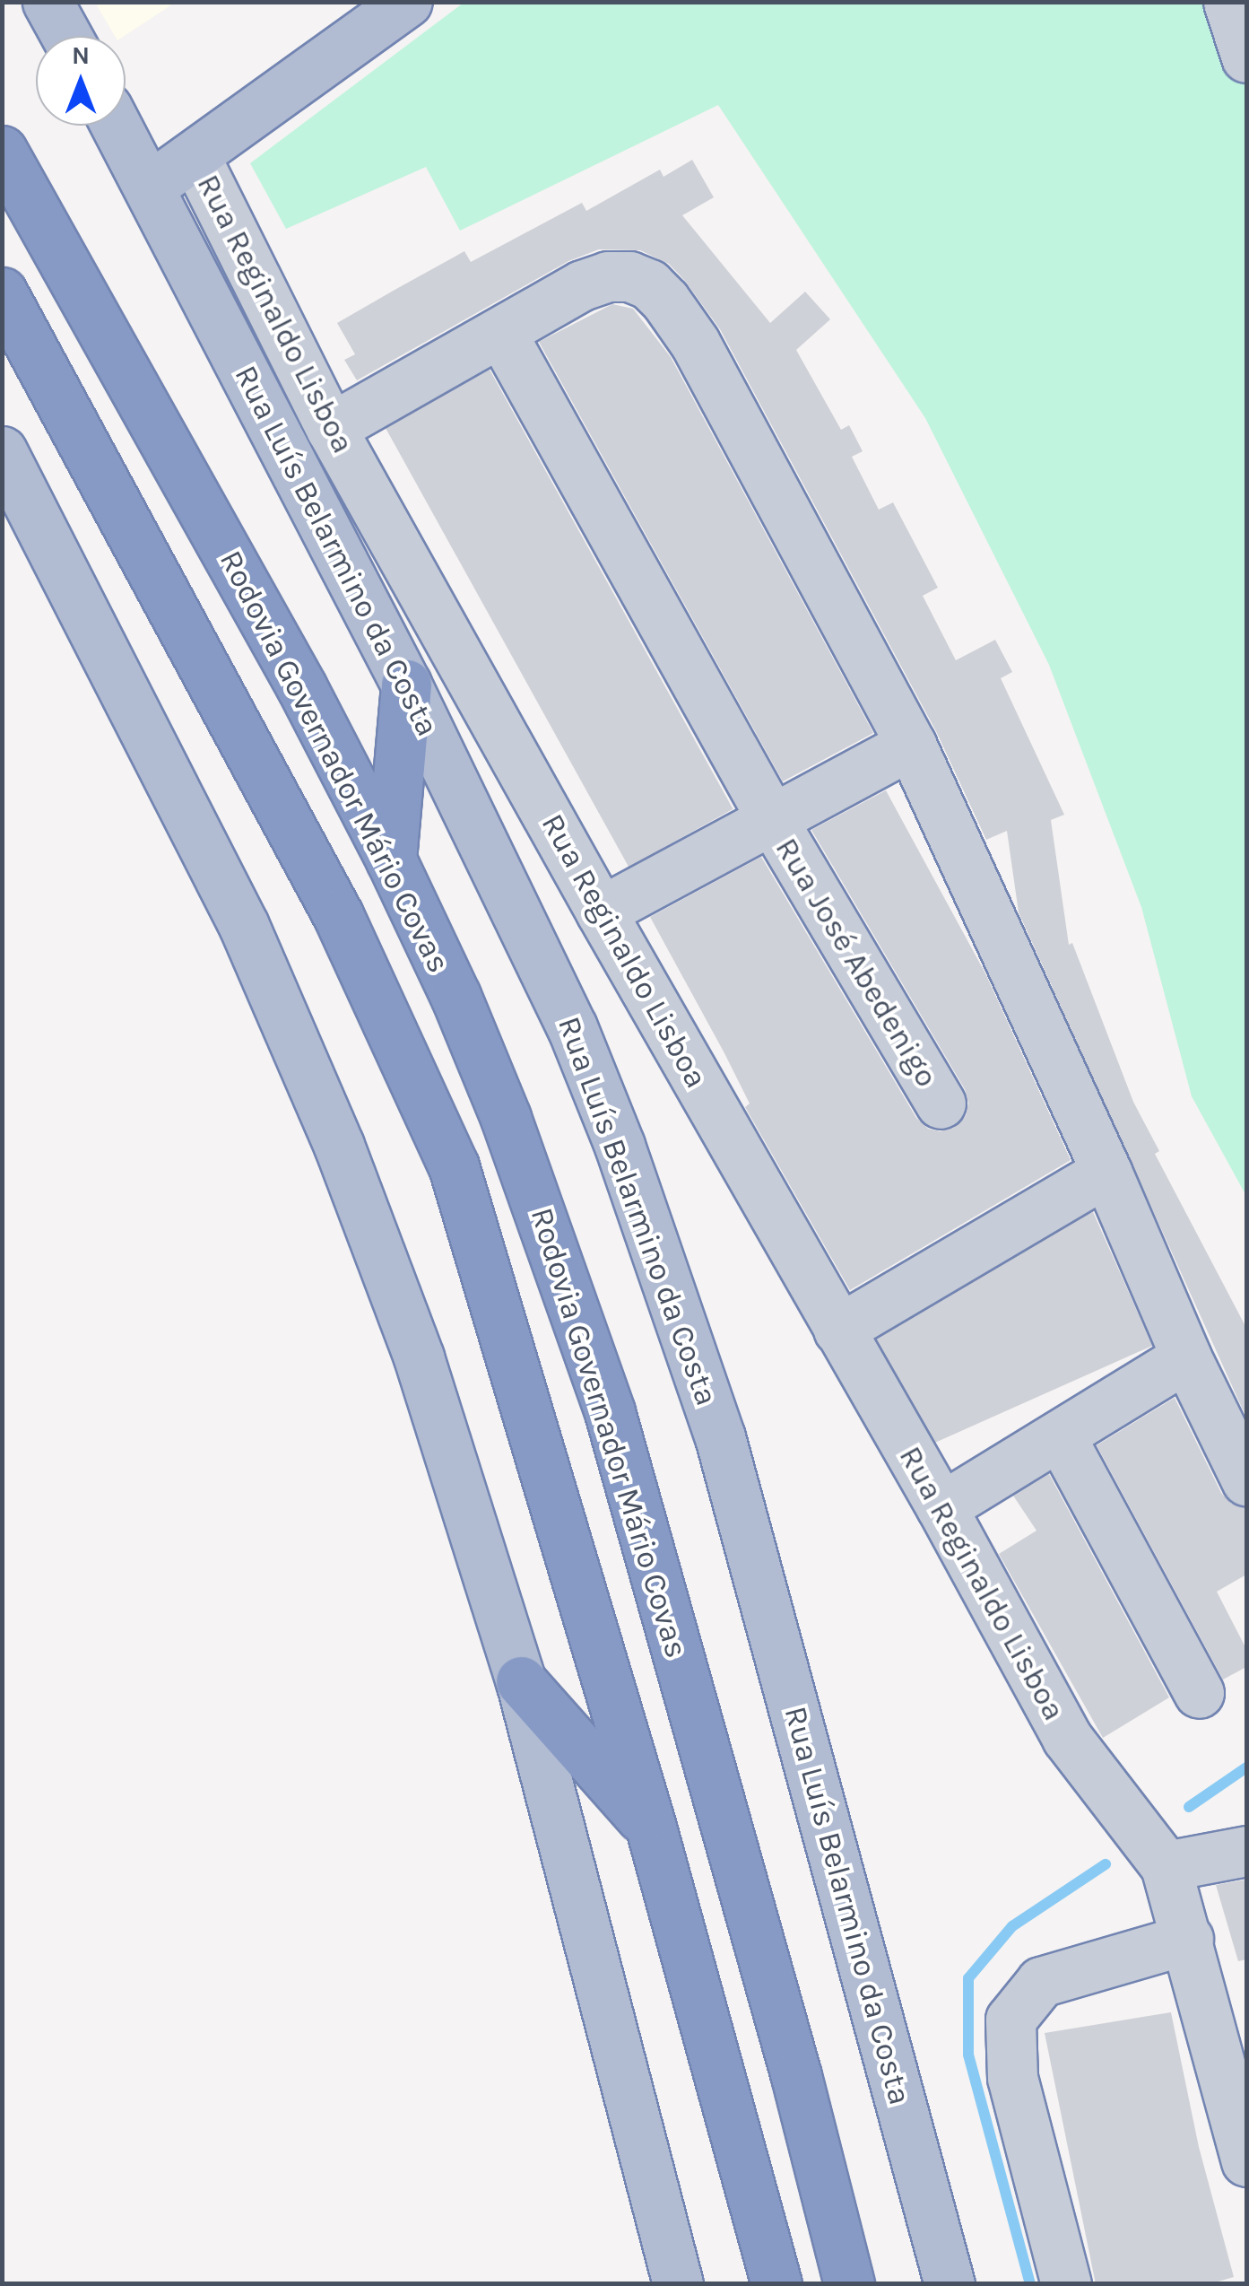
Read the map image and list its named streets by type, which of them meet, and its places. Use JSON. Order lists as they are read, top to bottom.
{
  "streets": {
    "highway": ["Rodovia Governador Mário Covas"],
    "main road": ["Rua Luís Belarmino da Costa"],
    "street": ["Rua Reginaldo Lisboa", "Rua José Abedenigo"]
  },
  "north": "top"
}
